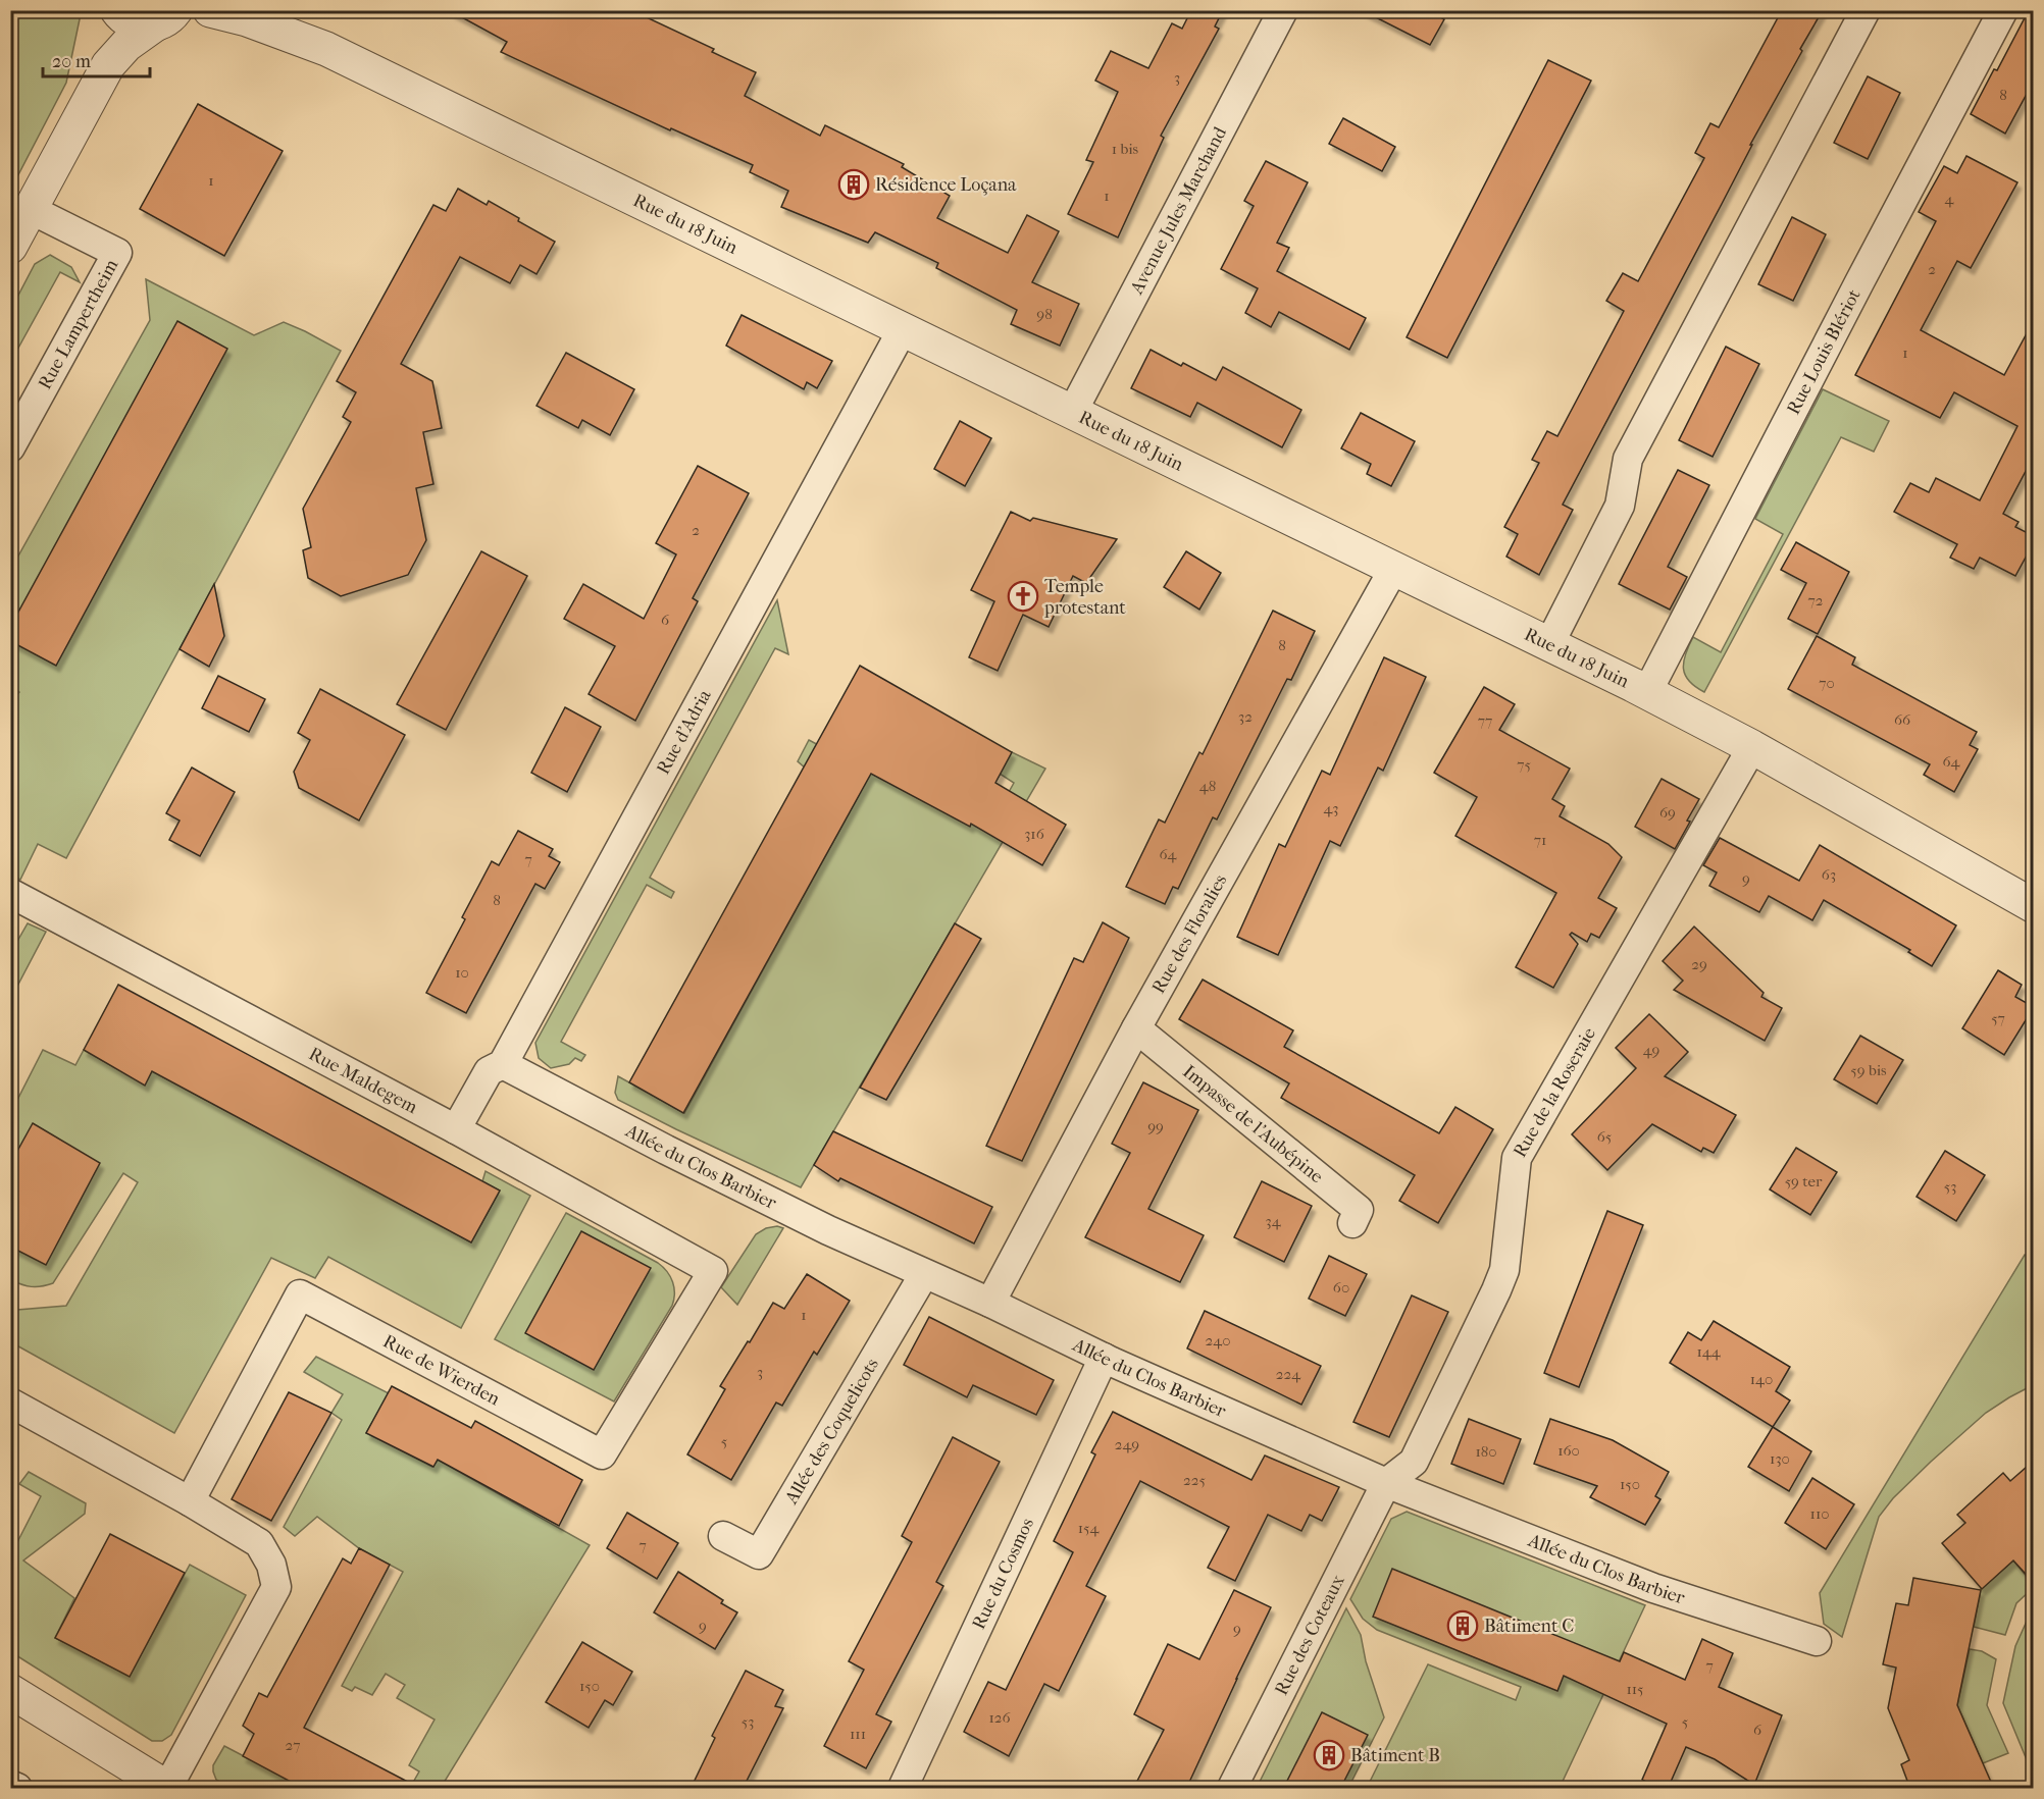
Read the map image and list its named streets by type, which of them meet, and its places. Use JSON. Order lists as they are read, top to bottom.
{
  "streets": {
    "street": [
      "Avenue Jules Marchand",
      "Rue du 18 Juin",
      "Rue Lampertheim",
      "Rue Louis Blériot",
      "Rue d'Adria",
      "Rue des Floralies",
      "Rue Maldegem",
      "Rue de la Roseraie",
      "Impasse de l'Aubépine",
      "Allée du Clos Barbier",
      "Rue de Wierden",
      "Allée des Coquelicots",
      "Rue du Cosmos",
      "Rue des Coteaux"
    ]
  },
  "crossings": [
    ["Avenue Jules Marchand", "Rue du 18 Juin"],
    ["Rue du 18 Juin", "Rue Louis Blériot"],
    ["Rue du 18 Juin", "Rue d'Adria"],
    ["Rue du 18 Juin", "Rue des Floralies"],
    ["Rue du 18 Juin", "Rue de la Roseraie"],
    ["Rue d'Adria", "Rue Maldegem"],
    ["Rue d'Adria", "Allée du Clos Barbier"],
    ["Rue des Floralies", "Impasse de l'Aubépine"],
    ["Rue des Floralies", "Allée du Clos Barbier"],
    ["Rue Maldegem", "Rue de Wierden"],
    ["Rue de la Roseraie", "Allée du Clos Barbier"],
    ["Rue de la Roseraie", "Rue des Coteaux"],
    ["Allée du Clos Barbier", "Allée des Coquelicots"],
    ["Allée du Clos Barbier", "Rue du Cosmos"],
    ["Allée du Clos Barbier", "Rue des Coteaux"]
  ],
  "places": {
    "building": ["Résidence Loçana", "Bâtiment C", "Bâtiment B"],
    "church": ["Temple protestant"]
  },
  "house_numbers": [
    "3",
    "8",
    "1 bis",
    "1",
    "1",
    "4",
    "2",
    "98",
    "1",
    "2",
    "72",
    "6",
    "8",
    "70",
    "32",
    "66",
    "77",
    "64",
    "75",
    "48",
    "43",
    "69",
    "316",
    "71",
    "64",
    "7",
    "63",
    "9",
    "8",
    "29",
    "10",
    "57",
    "49",
    "59 bis",
    "99",
    "65",
    "59 ter",
    "53",
    "34",
    "60",
    "1",
    "240",
    "144",
    "3",
    "224",
    "140",
    "5",
    "249",
    "160",
    "180",
    "130",
    "225",
    "150",
    "110",
    "154",
    "7",
    "9",
    "9",
    "7",
    "150",
    "115",
    "126",
    "53",
    "5",
    "6",
    "111",
    "27"
  ],
  "scale_bar": "20 m"
}
